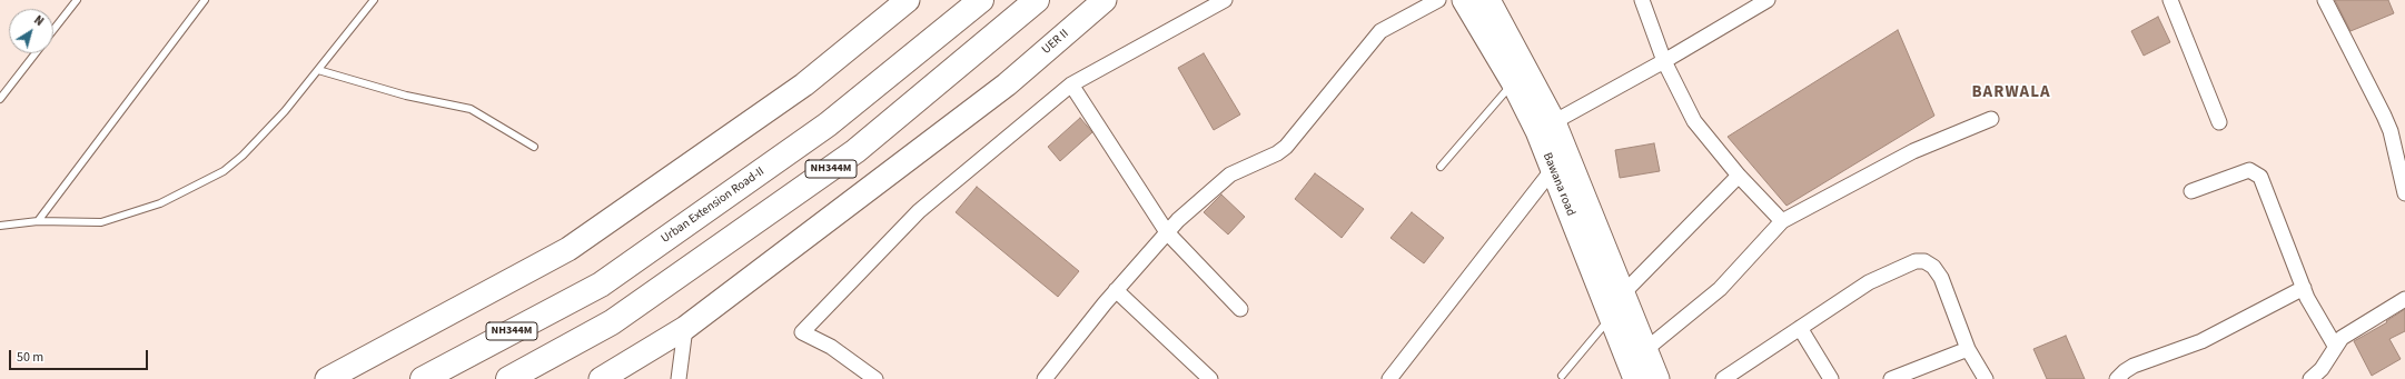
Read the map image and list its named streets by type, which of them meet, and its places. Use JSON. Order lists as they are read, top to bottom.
{
  "streets": {
    "highway": ["NH344M", "Urban Extension Road-II"],
    "main road": ["UER II", "Bawana road"]
  },
  "districts": ["BARWALA"],
  "scale_bar": "50 m",
  "north": "top right"
}
